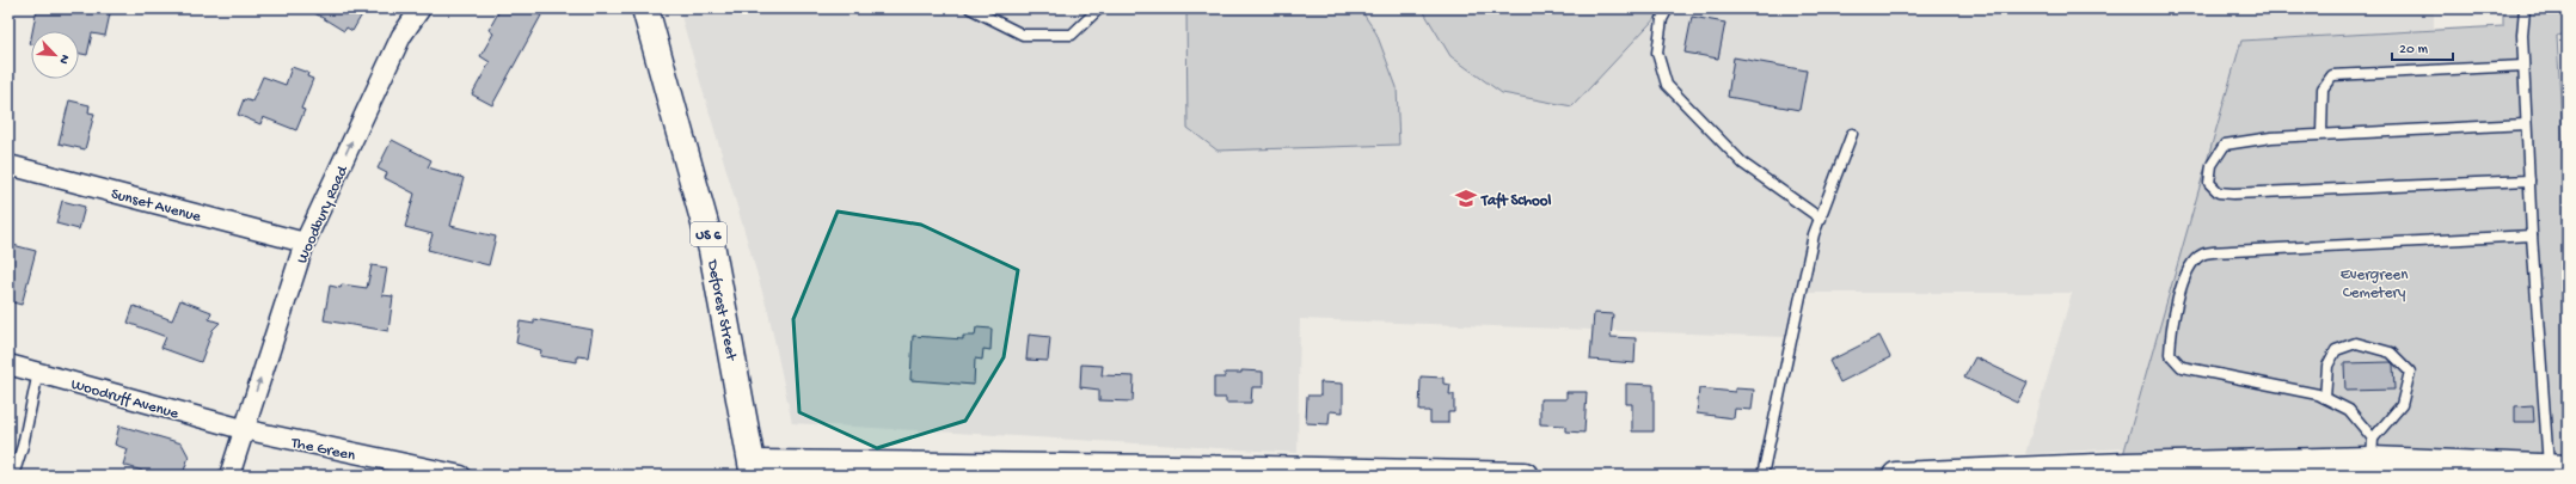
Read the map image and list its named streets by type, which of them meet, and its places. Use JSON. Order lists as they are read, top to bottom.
{
  "streets": {
    "street": [
      "Sunset Avenue",
      "Woodbury Road",
      "US 6",
      "Deforest Street",
      "Woodruff Avenue",
      "The Green"
    ]
  },
  "crossings": [
    ["Sunset Avenue", "Woodbury Road"],
    ["Woodbury Road", "Woodruff Avenue"],
    ["Woodbury Road", "The Green"],
    ["Woodruff Avenue", "The Green"]
  ],
  "one_way": ["Woodbury Road"],
  "parks": ["Evergreen Cemetery"],
  "places": {
    "school or university": ["Taft School"]
  },
  "scale_bar": "20 m",
  "north": "bottom right"
}
